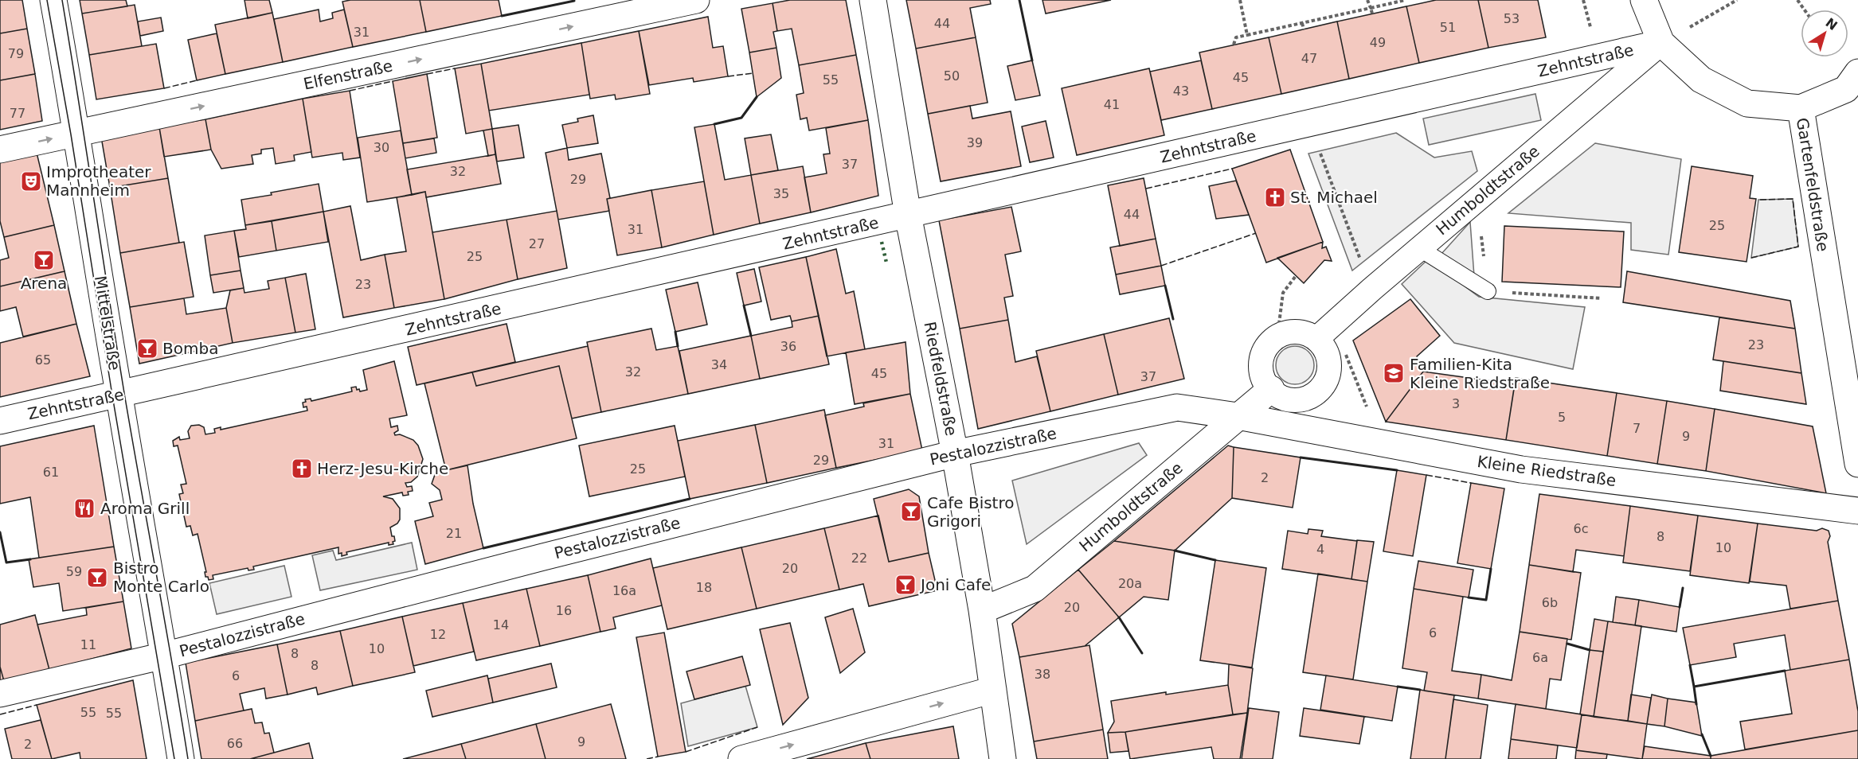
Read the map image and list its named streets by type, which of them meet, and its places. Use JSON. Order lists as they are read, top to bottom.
{
  "streets": {
    "street": [
      "Zehntstraße",
      "Elfenstraße",
      "Gartenfeldstraße",
      "Humboldtstraße",
      "Mittelstraße",
      "Riedfeldstraße",
      "Pestalozzistraße",
      "Kleine Riedstraße"
    ]
  },
  "crossings": [
    ["Zehntstraße", "Gartenfeldstraße"],
    ["Zehntstraße", "Humboldtstraße"],
    ["Zehntstraße", "Mittelstraße"],
    ["Zehntstraße", "Riedfeldstraße"],
    ["Elfenstraße", "Mittelstraße"],
    ["Gartenfeldstraße", "Humboldtstraße"],
    ["Humboldtstraße", "Riedfeldstraße"],
    ["Humboldtstraße", "Pestalozzistraße"],
    ["Humboldtstraße", "Kleine Riedstraße"],
    ["Mittelstraße", "Pestalozzistraße"],
    ["Riedfeldstraße", "Pestalozzistraße"],
    ["Pestalozzistraße", "Kleine Riedstraße"]
  ],
  "one_way": ["Elfenstraße"],
  "places": {
    "theatre": ["Improtheater Mannheim"],
    "church": ["St. Michael", "Herz-Jesu-Kirche"],
    "bar": [
      "Arena",
      "Bomba",
      "Cafe Bistro Grigori",
      "Bistro Monte Carlo",
      "Joni Cafe"
    ],
    "school or university": ["Familien-Kita Kleine Riedstraße"],
    "restaurant": ["Aroma Grill"]
  },
  "house_numbers": [
    "53",
    "44",
    "51",
    "31",
    "49",
    "79",
    "47",
    "50",
    "45",
    "55",
    "43",
    "41",
    "77",
    "39",
    "30",
    "37",
    "32",
    "29",
    "35",
    "44",
    "25",
    "31",
    "27",
    "25",
    "23",
    "23",
    "36",
    "65",
    "34",
    "32",
    "45",
    "37",
    "3",
    "5",
    "7",
    "9",
    "31",
    "29",
    "25",
    "61",
    "2",
    "6c",
    "21",
    "8",
    "10",
    "4",
    "22",
    "20",
    "59",
    "20a",
    "18",
    "16a",
    "6b",
    "20",
    "16",
    "14",
    "6",
    "12",
    "11",
    "10",
    "8",
    "6a",
    "8",
    "38",
    "6",
    "55",
    "55",
    "9",
    "66",
    "2"
  ],
  "north": "top right"
}
